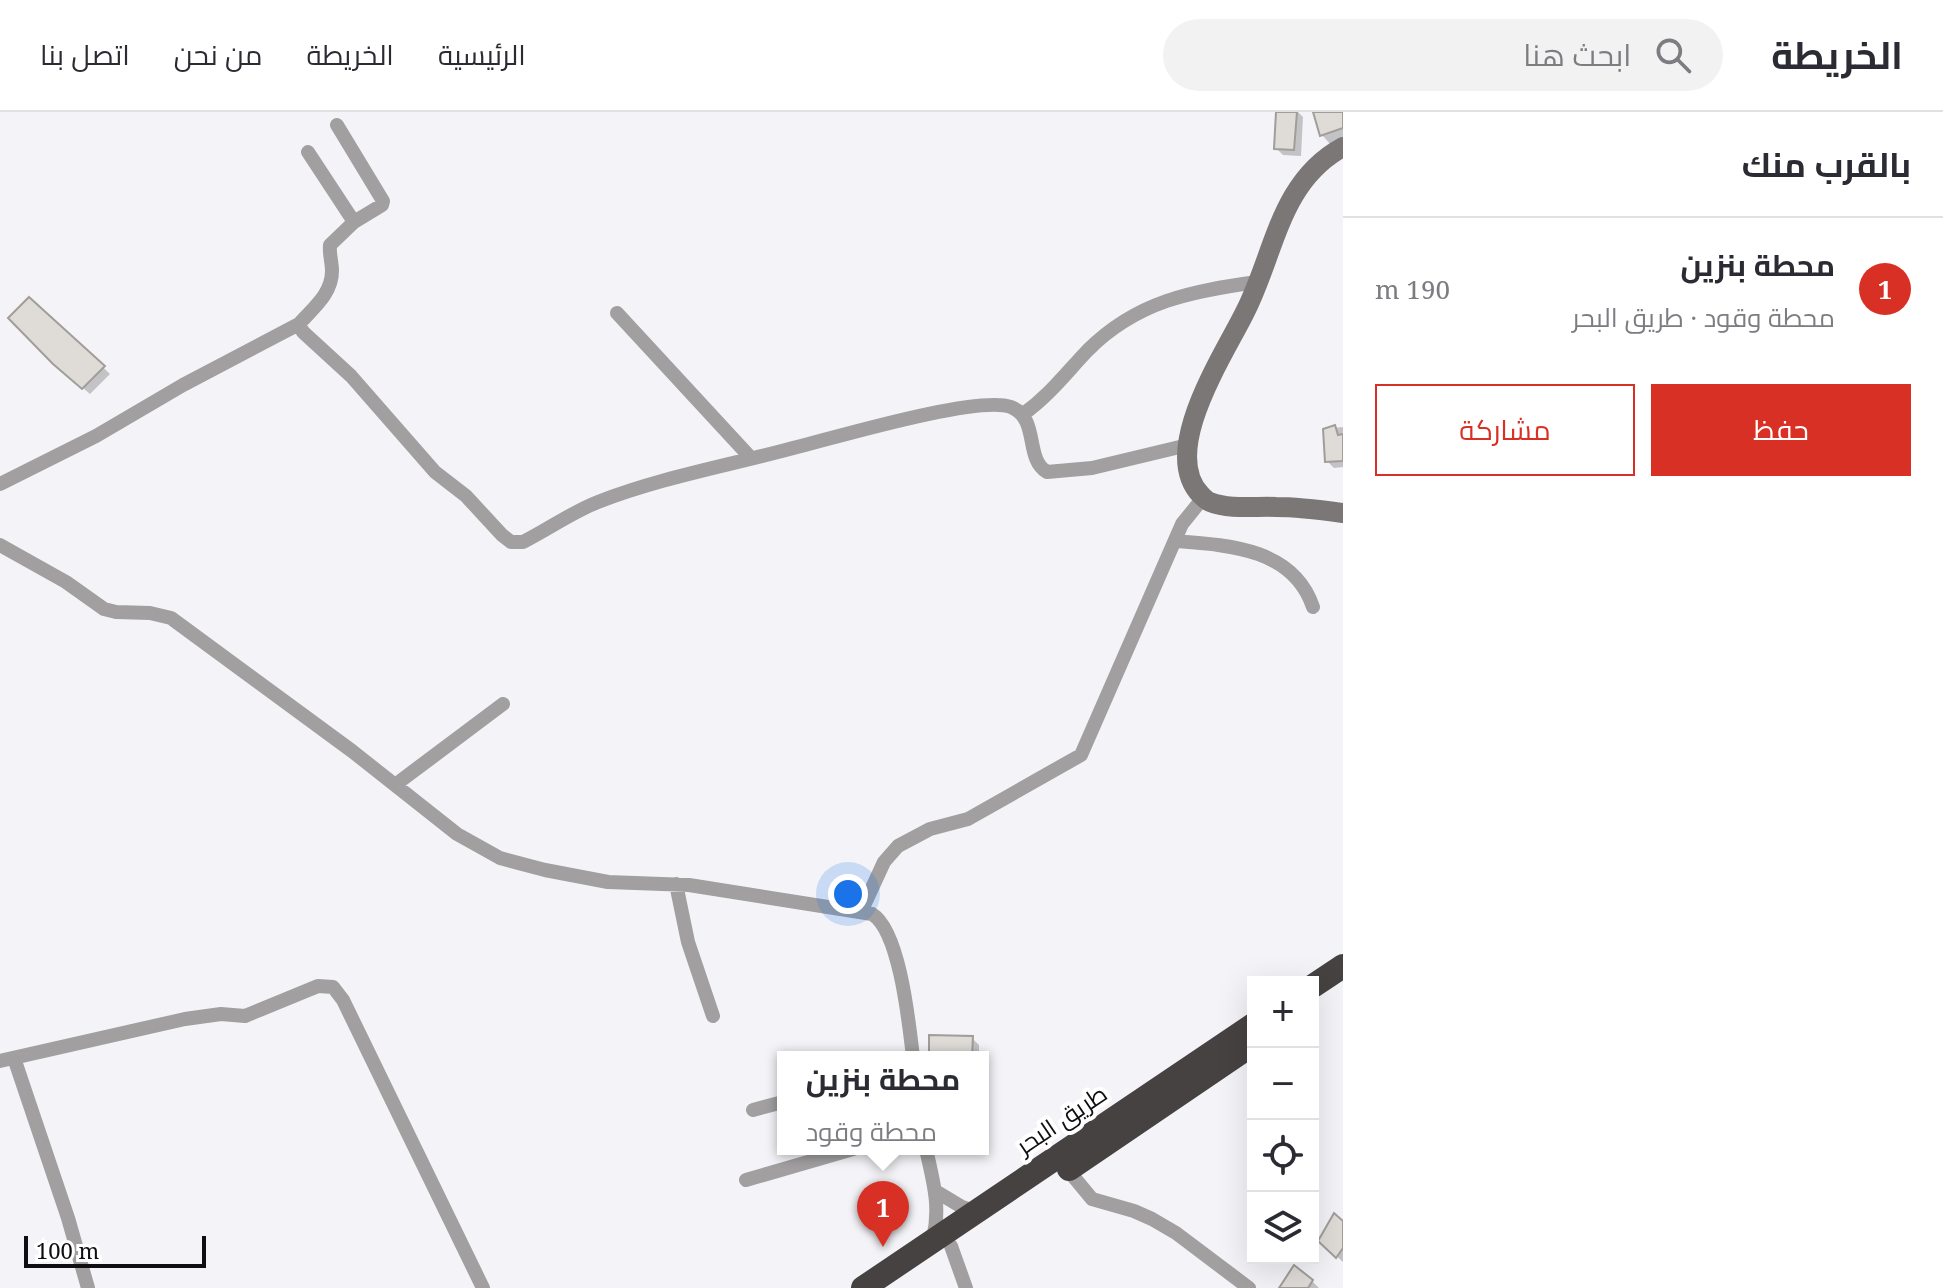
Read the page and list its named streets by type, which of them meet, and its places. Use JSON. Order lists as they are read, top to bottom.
{
  "streets": {
    "highway": ["طريق البحر"]
  },
  "scale_bar": "100 m",
  "page": {
    "header": "الخريطة",
    "search": "ابحث هنا",
    "nav": [
      "الرئيسية",
      "الخريطة",
      "من نحن",
      "اتصل بنا"
    ],
    "heading": "بالقرب منك",
    "list": [
      {
        "mark": "1",
        "name": "محطة بنزين",
        "note": "محطة وقود · طريق البحر",
        "value": "190 m"
      }
    ],
    "buttons": ["حفظ", "مشاركة"],
    "map_buttons": ["+", "−"],
    "popup": ["محطة بنزين", "محطة وقود"],
    "pins": "1",
    "scale": "100 m"
  }
}
